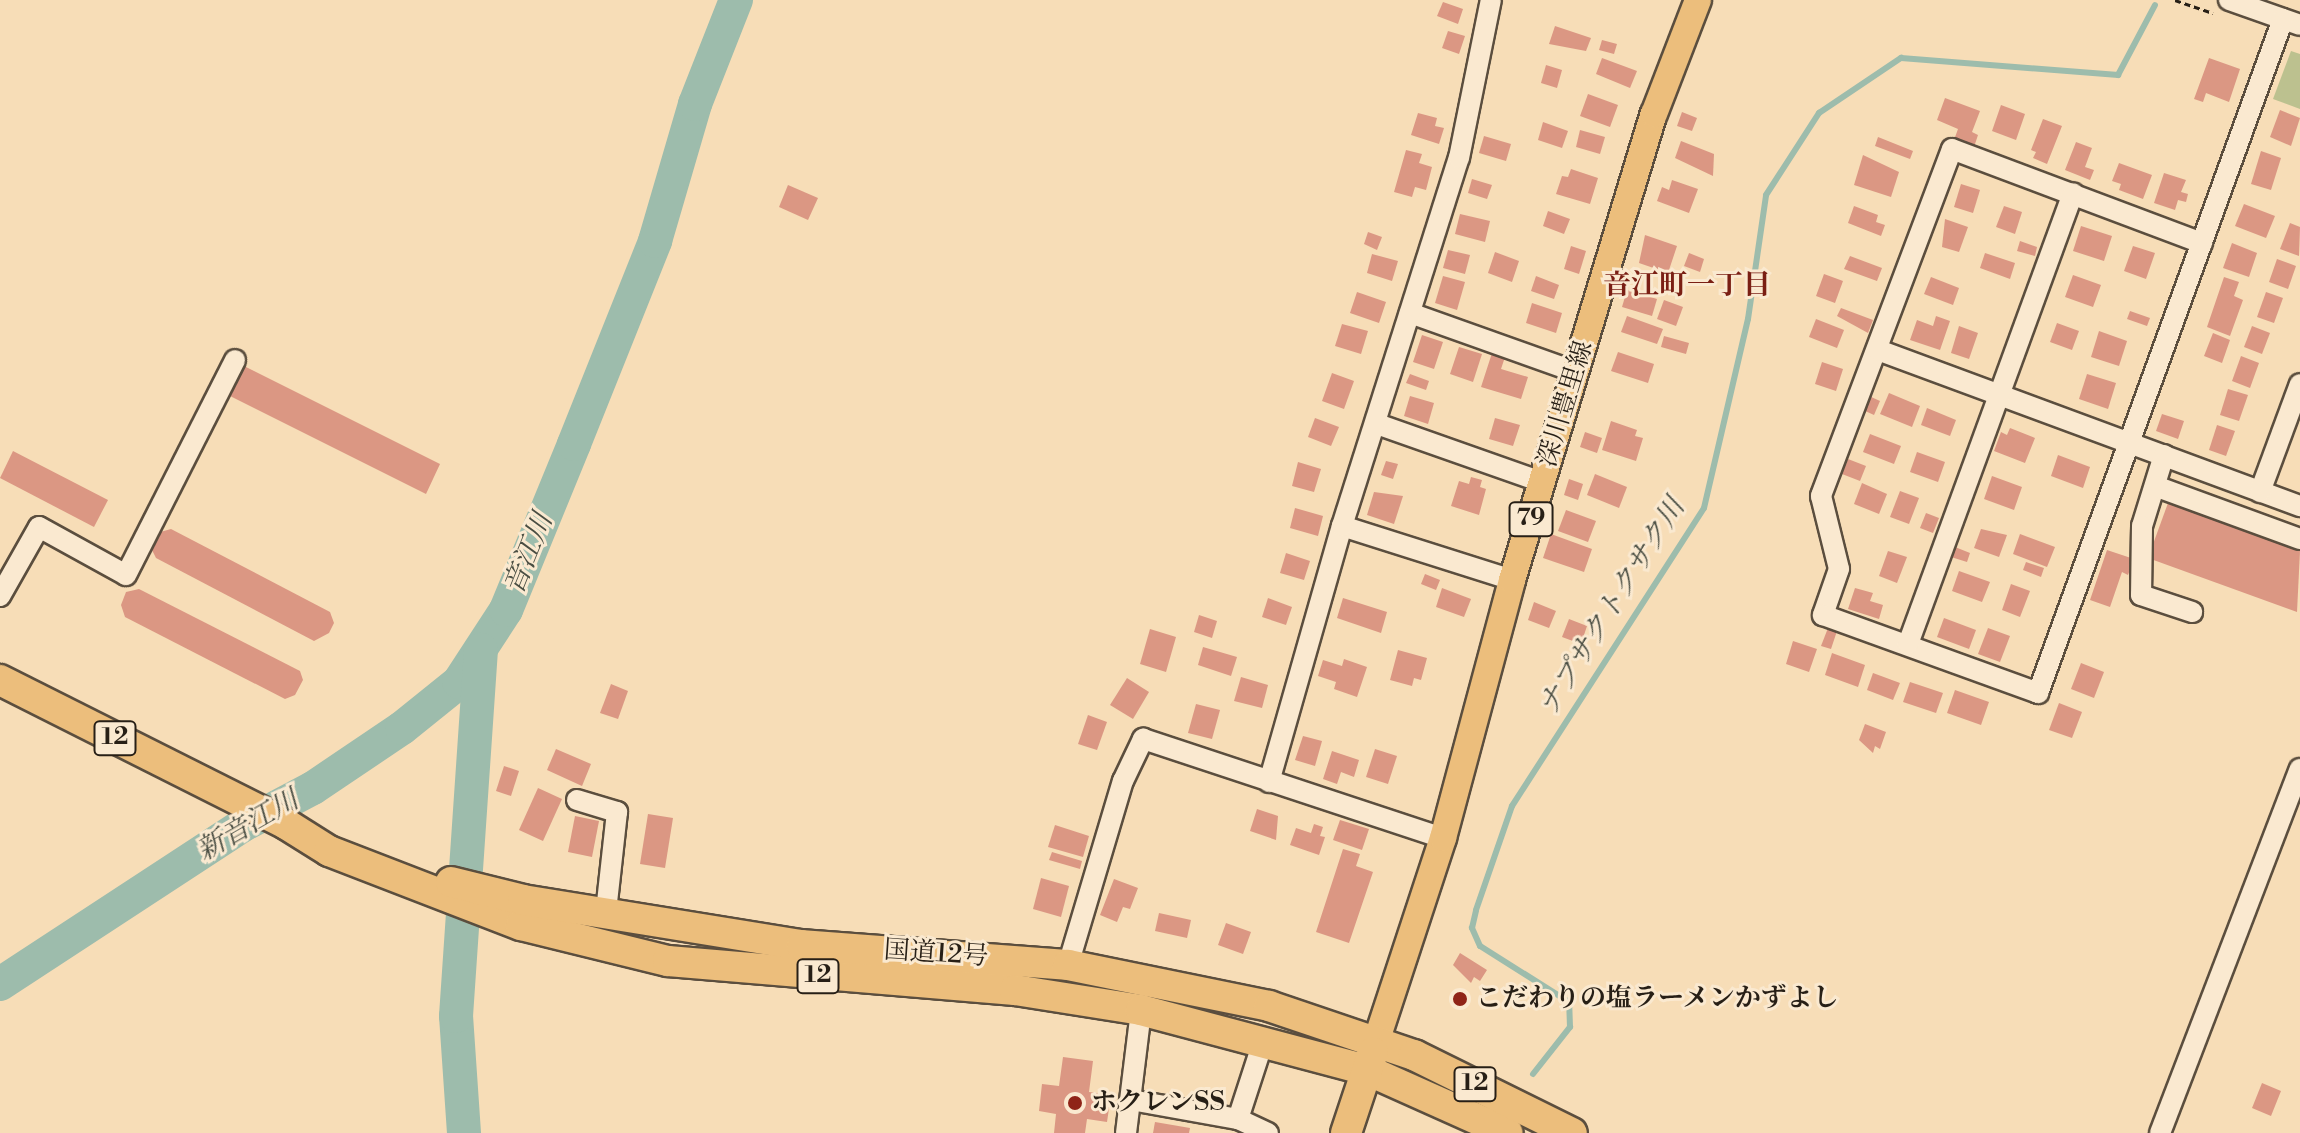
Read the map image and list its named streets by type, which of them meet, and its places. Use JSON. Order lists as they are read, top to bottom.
{
  "streets": {
    "highway": ["12", "国道12号"],
    "main road": ["深川豊里線", "79"]
  },
  "crossings": [
    ["深川豊里線", "国道12号"]
  ],
  "districts": ["音江町一丁目"],
  "water": ["音江川", "ナプサクトクサク川", "新音江川"],
  "places": ["こだわりの塩ラーメンかずよし", "ホクレンSS"]
}
